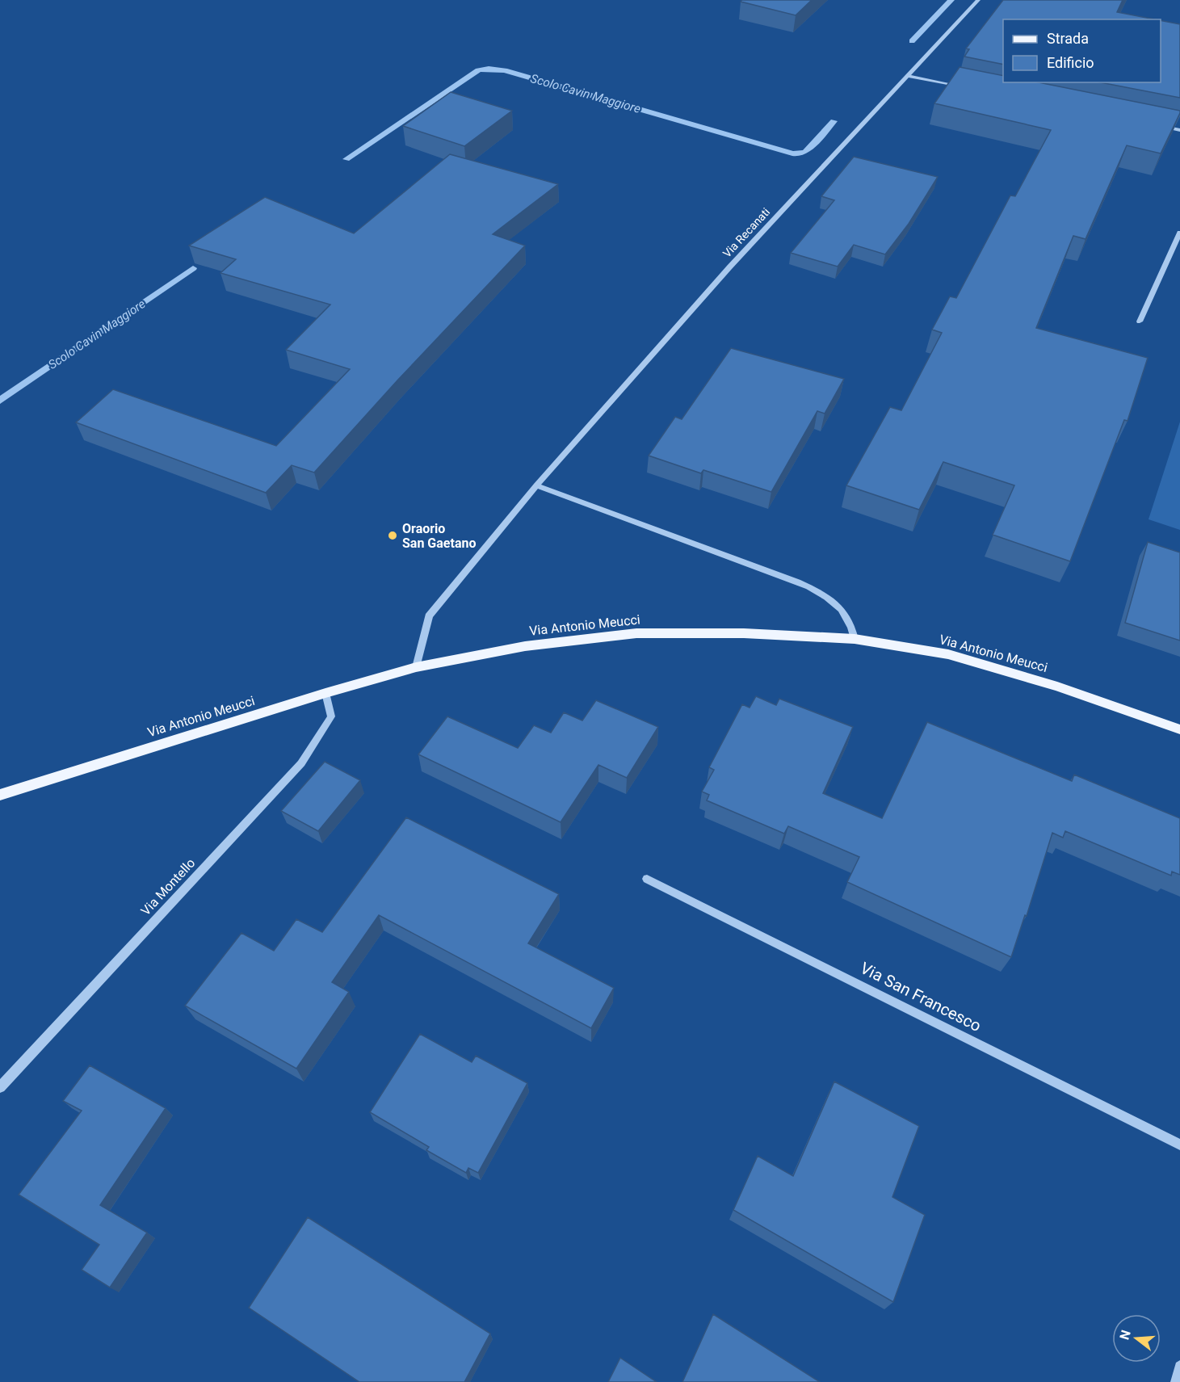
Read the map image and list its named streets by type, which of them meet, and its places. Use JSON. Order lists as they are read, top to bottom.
{
  "streets": {
    "main road": ["Via Antonio Meucci"],
    "street": ["Via Recanati", "Via Montello", "Via San Francesco"]
  },
  "crossings": [
    ["Via Recanati", "Via Antonio Meucci"],
    ["Via Antonio Meucci", "Via Montello"]
  ],
  "water": ["Scolo Cavin Maggiore"],
  "places": ["Oraorio San Gaetano"],
  "legend": ["Strada", "Edificio"],
  "north": "left"
}
